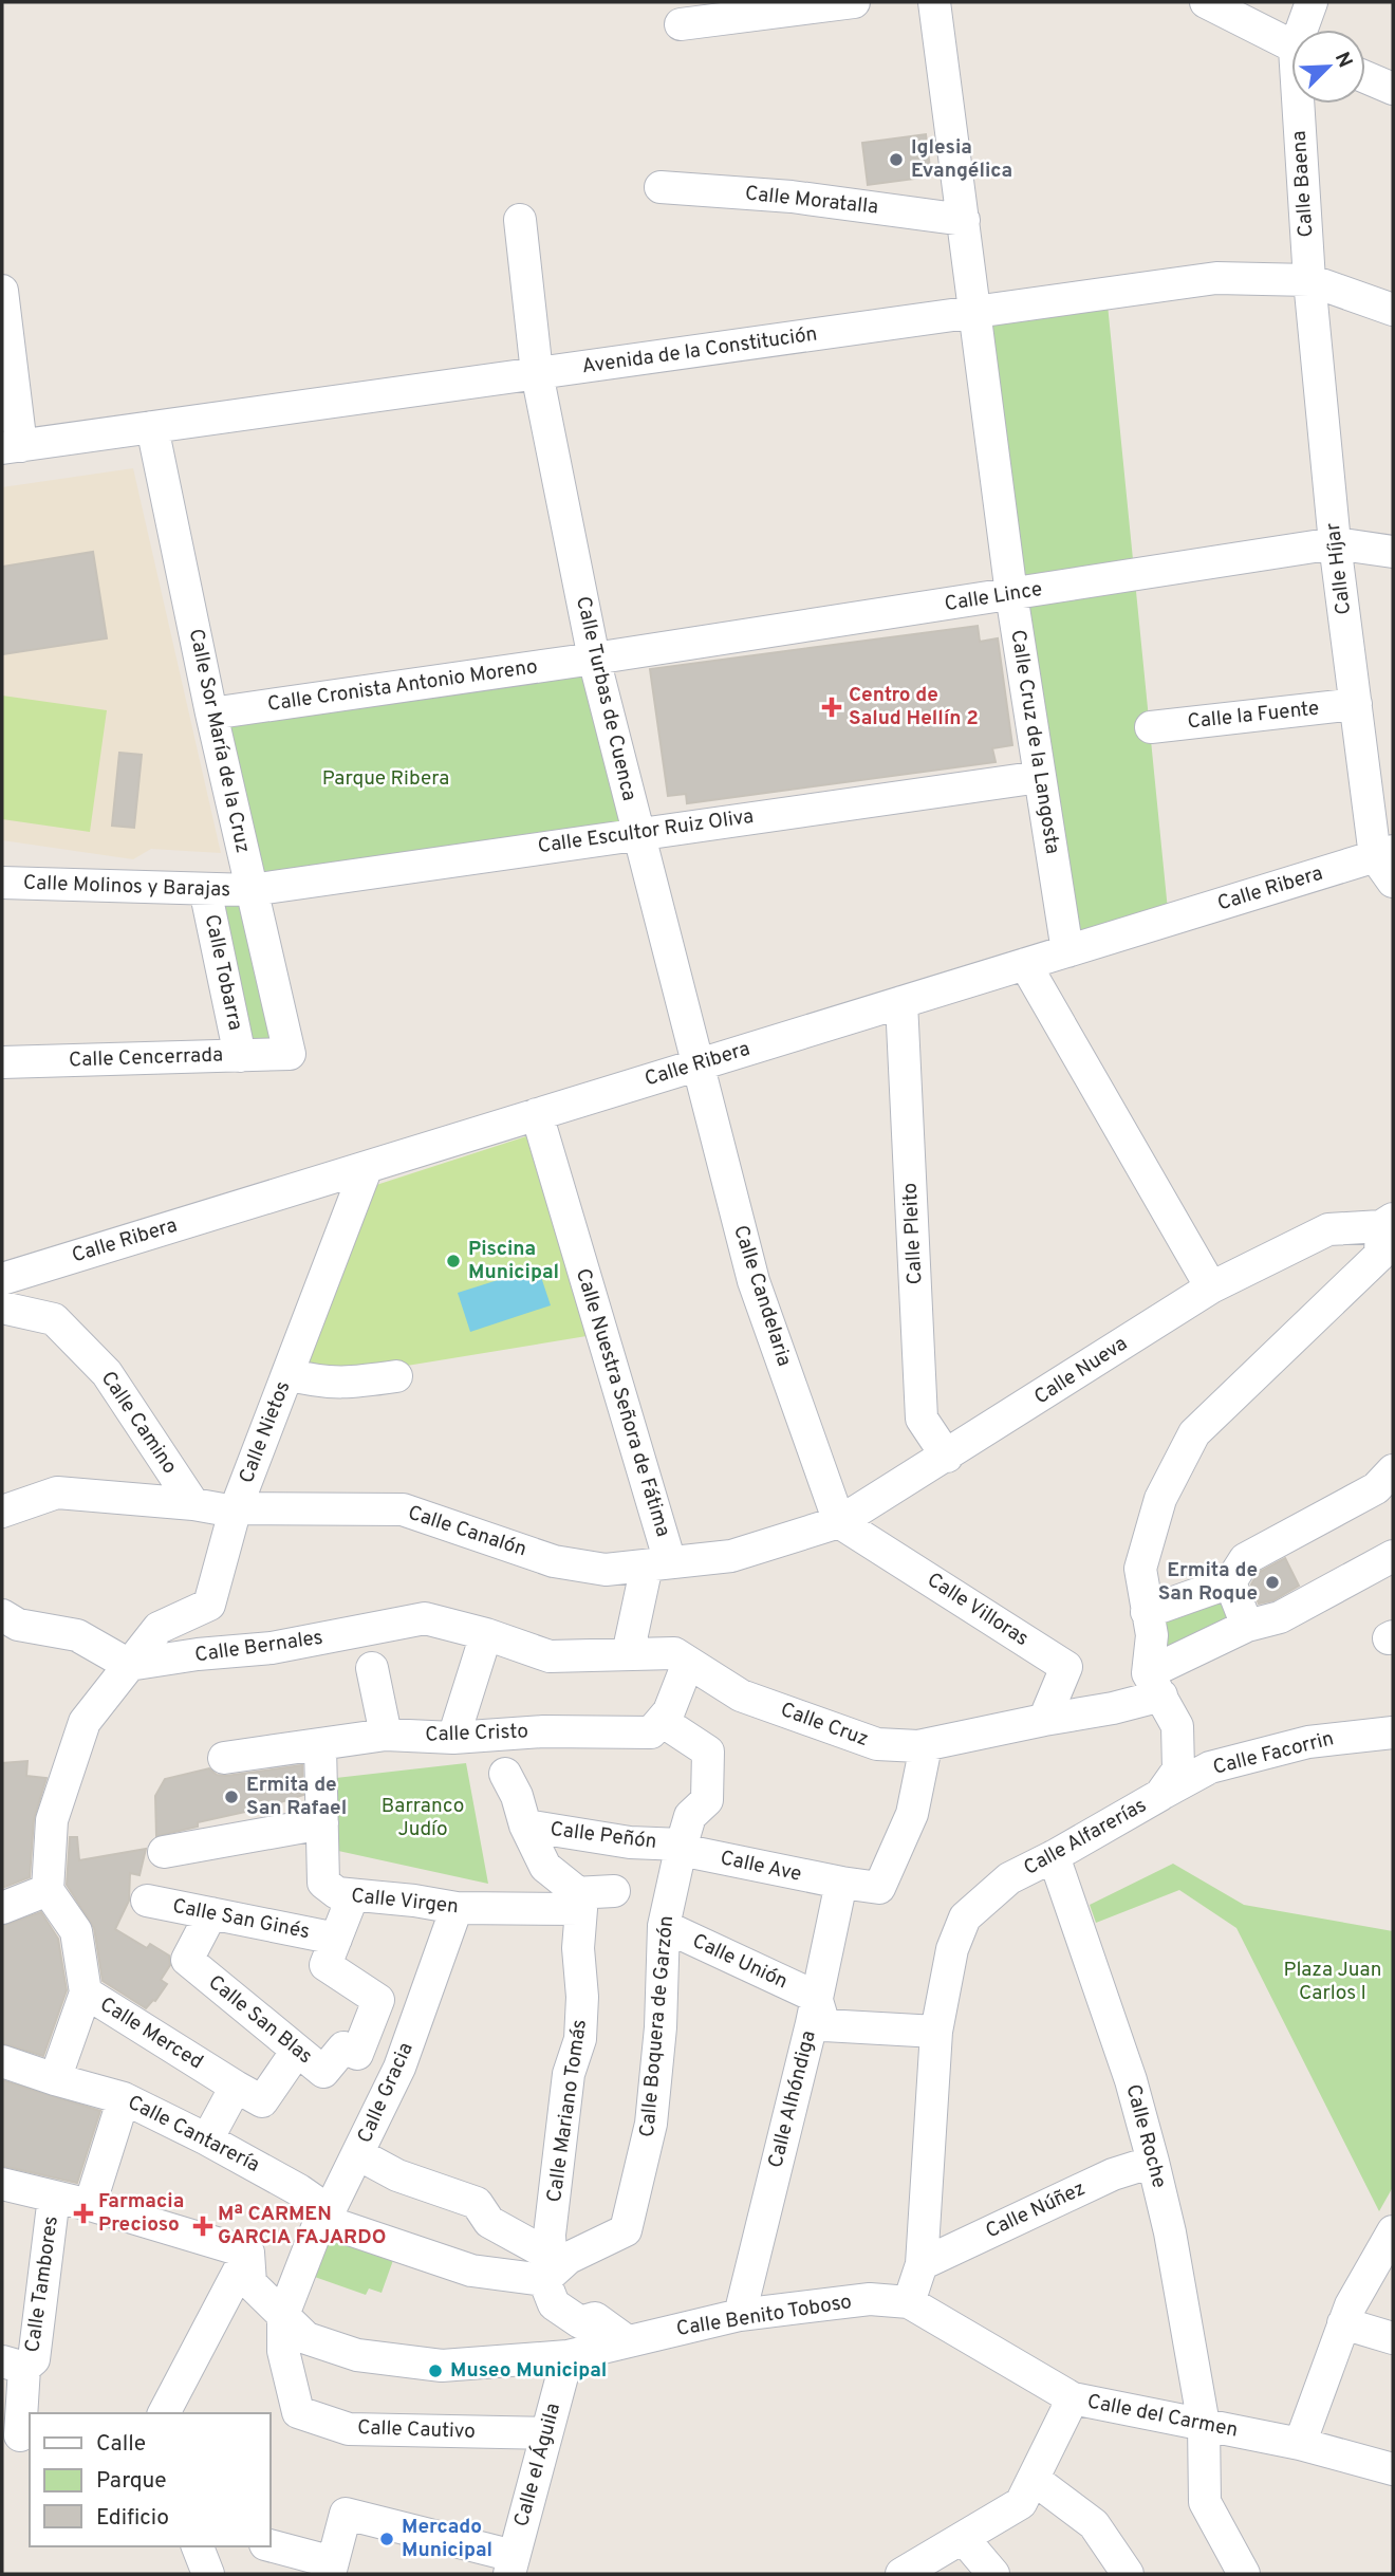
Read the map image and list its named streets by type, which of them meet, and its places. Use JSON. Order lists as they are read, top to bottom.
{
  "streets": {
    "street": [
      "Calle Baena",
      "Calle Moratalla",
      "Avenida de la Constitución",
      "Calle Híjar",
      "Calle Lince",
      "Calle Cronista Antonio Moreno",
      "Calle Turbas de Cuenca",
      "Calle la Fuente",
      "Calle Sor María de la Cruz",
      "Calle Cruz de la Langosta",
      "Calle Escultor Ruiz Oliva",
      "Calle Molinos y Barajas",
      "Calle Ribera",
      "Calle Tobarra",
      "Calle Cencerrada",
      "Calle Pleito",
      "Calle Candelaria",
      "Calle Nueva",
      "Calle Nuestra Señora de Fátima",
      "Calle Camino",
      "Calle Nietos",
      "Calle Canalón",
      "Calle Villoras",
      "Calle Bernales",
      "Calle Cruz",
      "Calle Cristo",
      "Calle Facorrin",
      "Calle Peñón",
      "Calle Alfarerías",
      "Calle Ave",
      "Calle Virgen",
      "Calle San Ginés",
      "Calle Unión",
      "Calle San Blas",
      "Calle Boquera de Garzón",
      "Calle Merced",
      "Calle Gracia",
      "Calle Alhóndiga",
      "Calle Mariano Tomás",
      "Calle Cantarería",
      "Calle Roche",
      "Calle Núñez",
      "Calle Tambores",
      "Calle Benito Toboso",
      "Calle del Carmen",
      "Calle Cautivo",
      "Calle el Águila"
    ]
  },
  "crossings": [
    ["Calle Baena", "Avenida de la Constitución"],
    ["Calle Baena", "Calle Híjar"],
    ["Calle Moratalla", "Calle Cruz de la Langosta"],
    ["Avenida de la Constitución", "Calle Híjar"],
    ["Avenida de la Constitución", "Calle Turbas de Cuenca"],
    ["Avenida de la Constitución", "Calle Sor María de la Cruz"],
    ["Avenida de la Constitución", "Calle Cruz de la Langosta"],
    ["Calle Híjar", "Calle Lince"],
    ["Calle Híjar", "Calle la Fuente"],
    ["Calle Híjar", "Calle Ribera"],
    ["Calle Lince", "Calle Cronista Antonio Moreno"],
    ["Calle Lince", "Calle Turbas de Cuenca"],
    ["Calle Lince", "Calle Cruz de la Langosta"],
    ["Calle Cronista Antonio Moreno", "Calle Turbas de Cuenca"],
    ["Calle Cronista Antonio Moreno", "Calle Sor María de la Cruz"],
    ["Calle Turbas de Cuenca", "Calle Escultor Ruiz Oliva"],
    ["Calle Turbas de Cuenca", "Calle Ribera"],
    ["Calle Turbas de Cuenca", "Calle Candelaria"],
    ["Calle Sor María de la Cruz", "Calle Escultor Ruiz Oliva"],
    ["Calle Sor María de la Cruz", "Calle Molinos y Barajas"],
    ["Calle Sor María de la Cruz", "Calle Cencerrada"],
    ["Calle Cruz de la Langosta", "Calle Escultor Ruiz Oliva"],
    ["Calle Cruz de la Langosta", "Calle Ribera"],
    ["Calle Escultor Ruiz Oliva", "Calle Molinos y Barajas"],
    ["Calle Molinos y Barajas", "Calle Tobarra"],
    ["Calle Ribera", "Calle Pleito"],
    ["Calle Ribera", "Calle Candelaria"],
    ["Calle Ribera", "Calle Nuestra Señora de Fátima"],
    ["Calle Ribera", "Calle Nietos"],
    ["Calle Tobarra", "Calle Cencerrada"],
    ["Calle Pleito", "Calle Nueva"],
    ["Calle Candelaria", "Calle Nueva"],
    ["Calle Candelaria", "Calle Canalón"],
    ["Calle Candelaria", "Calle Villoras"],
    ["Calle Nueva", "Calle Canalón"],
    ["Calle Nueva", "Calle Villoras"],
    ["Calle Nuestra Señora de Fátima", "Calle Canalón"],
    ["Calle Camino", "Calle Canalón"],
    ["Calle Nietos", "Calle Canalón"],
    ["Calle Nietos", "Calle Bernales"],
    ["Calle Canalón", "Calle Villoras"],
    ["Calle Villoras", "Calle Cruz"],
    ["Calle Bernales", "Calle Cruz"],
    ["Calle Cruz", "Calle Alfarerías"],
    ["Calle Cruz", "Calle Ave"],
    ["Calle Cristo", "Calle Virgen"],
    ["Calle Cristo", "Calle Boquera de Garzón"],
    ["Calle Facorrin", "Calle Alfarerías"],
    ["Calle Peñón", "Calle Ave"],
    ["Calle Peñón", "Calle Boquera de Garzón"],
    ["Calle Alfarerías", "Calle Roche"],
    ["Calle Alfarerías", "Calle Núñez"],
    ["Calle Alfarerías", "Calle Benito Toboso"],
    ["Calle Alfarerías", "Calle del Carmen"],
    ["Calle Ave", "Calle Boquera de Garzón"],
    ["Calle Ave", "Calle Alhóndiga"],
    ["Calle Virgen", "Calle San Blas"],
    ["Calle Virgen", "Calle Gracia"],
    ["Calle Virgen", "Calle Mariano Tomás"],
    ["Calle San Ginés", "Calle San Blas"],
    ["Calle Unión", "Calle Boquera de Garzón"],
    ["Calle Unión", "Calle Alhóndiga"],
    ["Calle San Blas", "Calle Merced"],
    ["Calle Boquera de Garzón", "Calle Mariano Tomás"],
    ["Calle Gracia", "Calle Cantarería"],
    ["Calle Gracia", "Calle Benito Toboso"],
    ["Calle Gracia", "Calle Cautivo"],
    ["Calle Alhóndiga", "Calle Benito Toboso"],
    ["Calle Roche", "Calle Núñez"],
    ["Calle Roche", "Calle del Carmen"],
    ["Calle Benito Toboso", "Calle del Carmen"],
    ["Calle Benito Toboso", "Calle Cautivo"],
    ["Calle Benito Toboso", "Calle el Águila"],
    ["Calle Cautivo", "Calle el Águila"]
  ],
  "parks": ["Parque Ribera", "Barranco Judío", "Plaza Juan Carlos I"],
  "places": {
    "other": [
      "Iglesia Evangélica",
      "Piscina Municipal",
      "Ermita de San Roque",
      "Ermita de San Rafael",
      "Museo Municipal",
      "Mercado Municipal"
    ],
    "health": ["Centro de Salud Hellín 2", "Farmacia Precioso", "Mª CARMEN GARCIA FAJARDO"]
  },
  "legend": ["Calle", "Parque", "Edificio"],
  "north": "top right"
}
